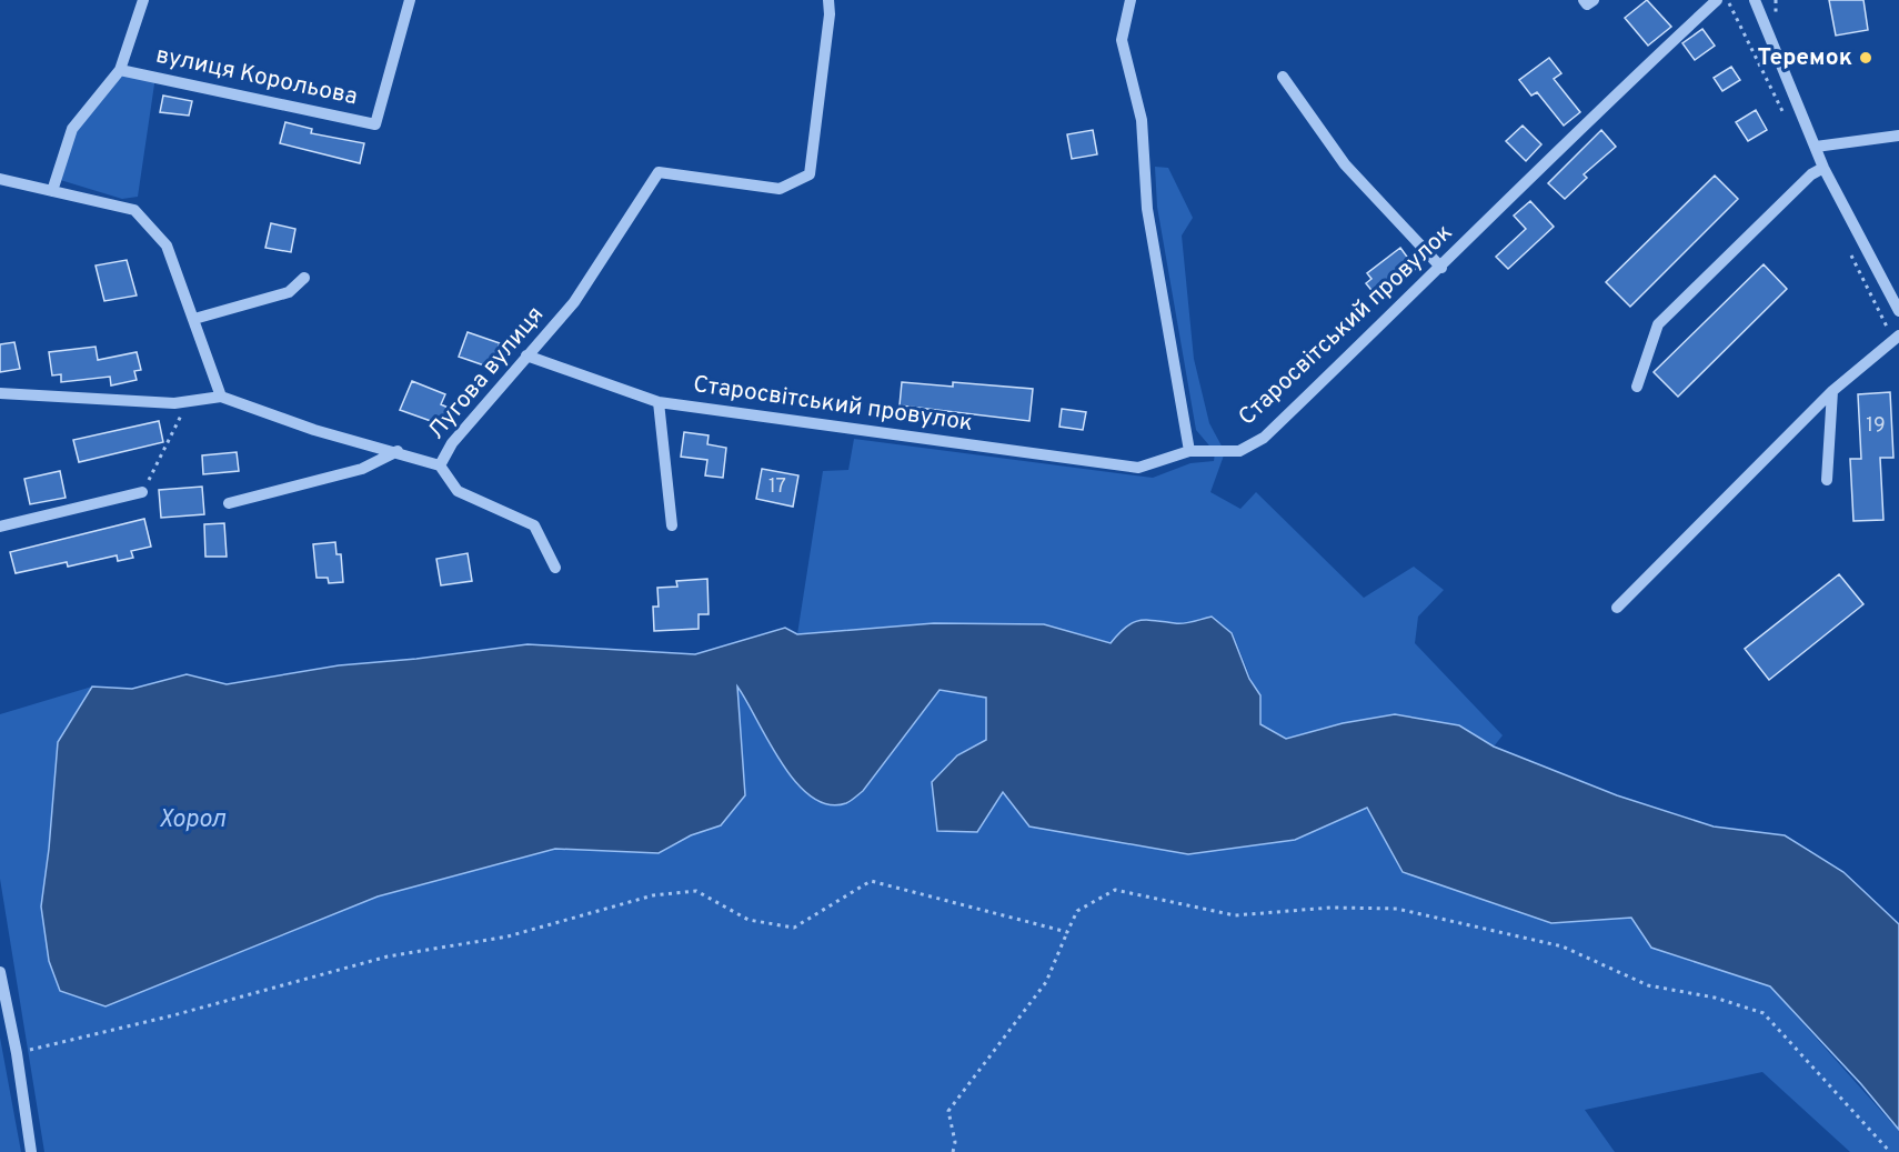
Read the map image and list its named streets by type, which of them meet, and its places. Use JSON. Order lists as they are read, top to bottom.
{
  "streets": {
    "street": ["вулиця Корольова", "Старосвітський провулок", "Лугова вулиця"]
  },
  "crossings": [
    ["Старосвітський провулок", "Лугова вулиця"]
  ],
  "water": ["Хорол"],
  "places": ["Теремок"],
  "house_numbers": ["19", "17"]
}
